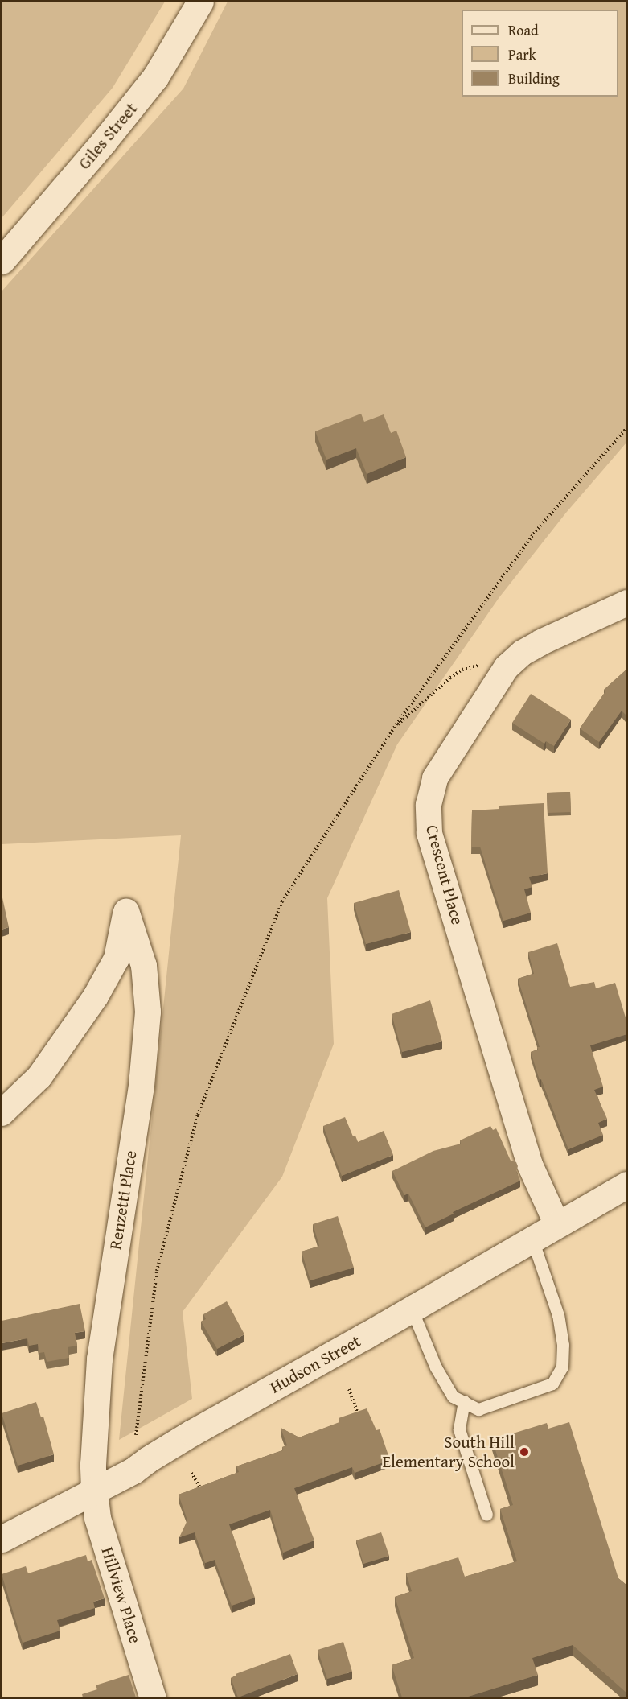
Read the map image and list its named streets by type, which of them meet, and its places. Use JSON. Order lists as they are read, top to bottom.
{
  "streets": {
    "street": [
      "Giles Street",
      "Crescent Place",
      "Renzetti Place",
      "Hudson Street",
      "Hillview Place"
    ]
  },
  "crossings": [
    ["Crescent Place", "Hudson Street"],
    ["Renzetti Place", "Hudson Street"],
    ["Renzetti Place", "Hillview Place"],
    ["Hudson Street", "Hillview Place"]
  ],
  "places": ["South Hill Elementary School"],
  "legend": ["Road", "Park", "Building"]
}
